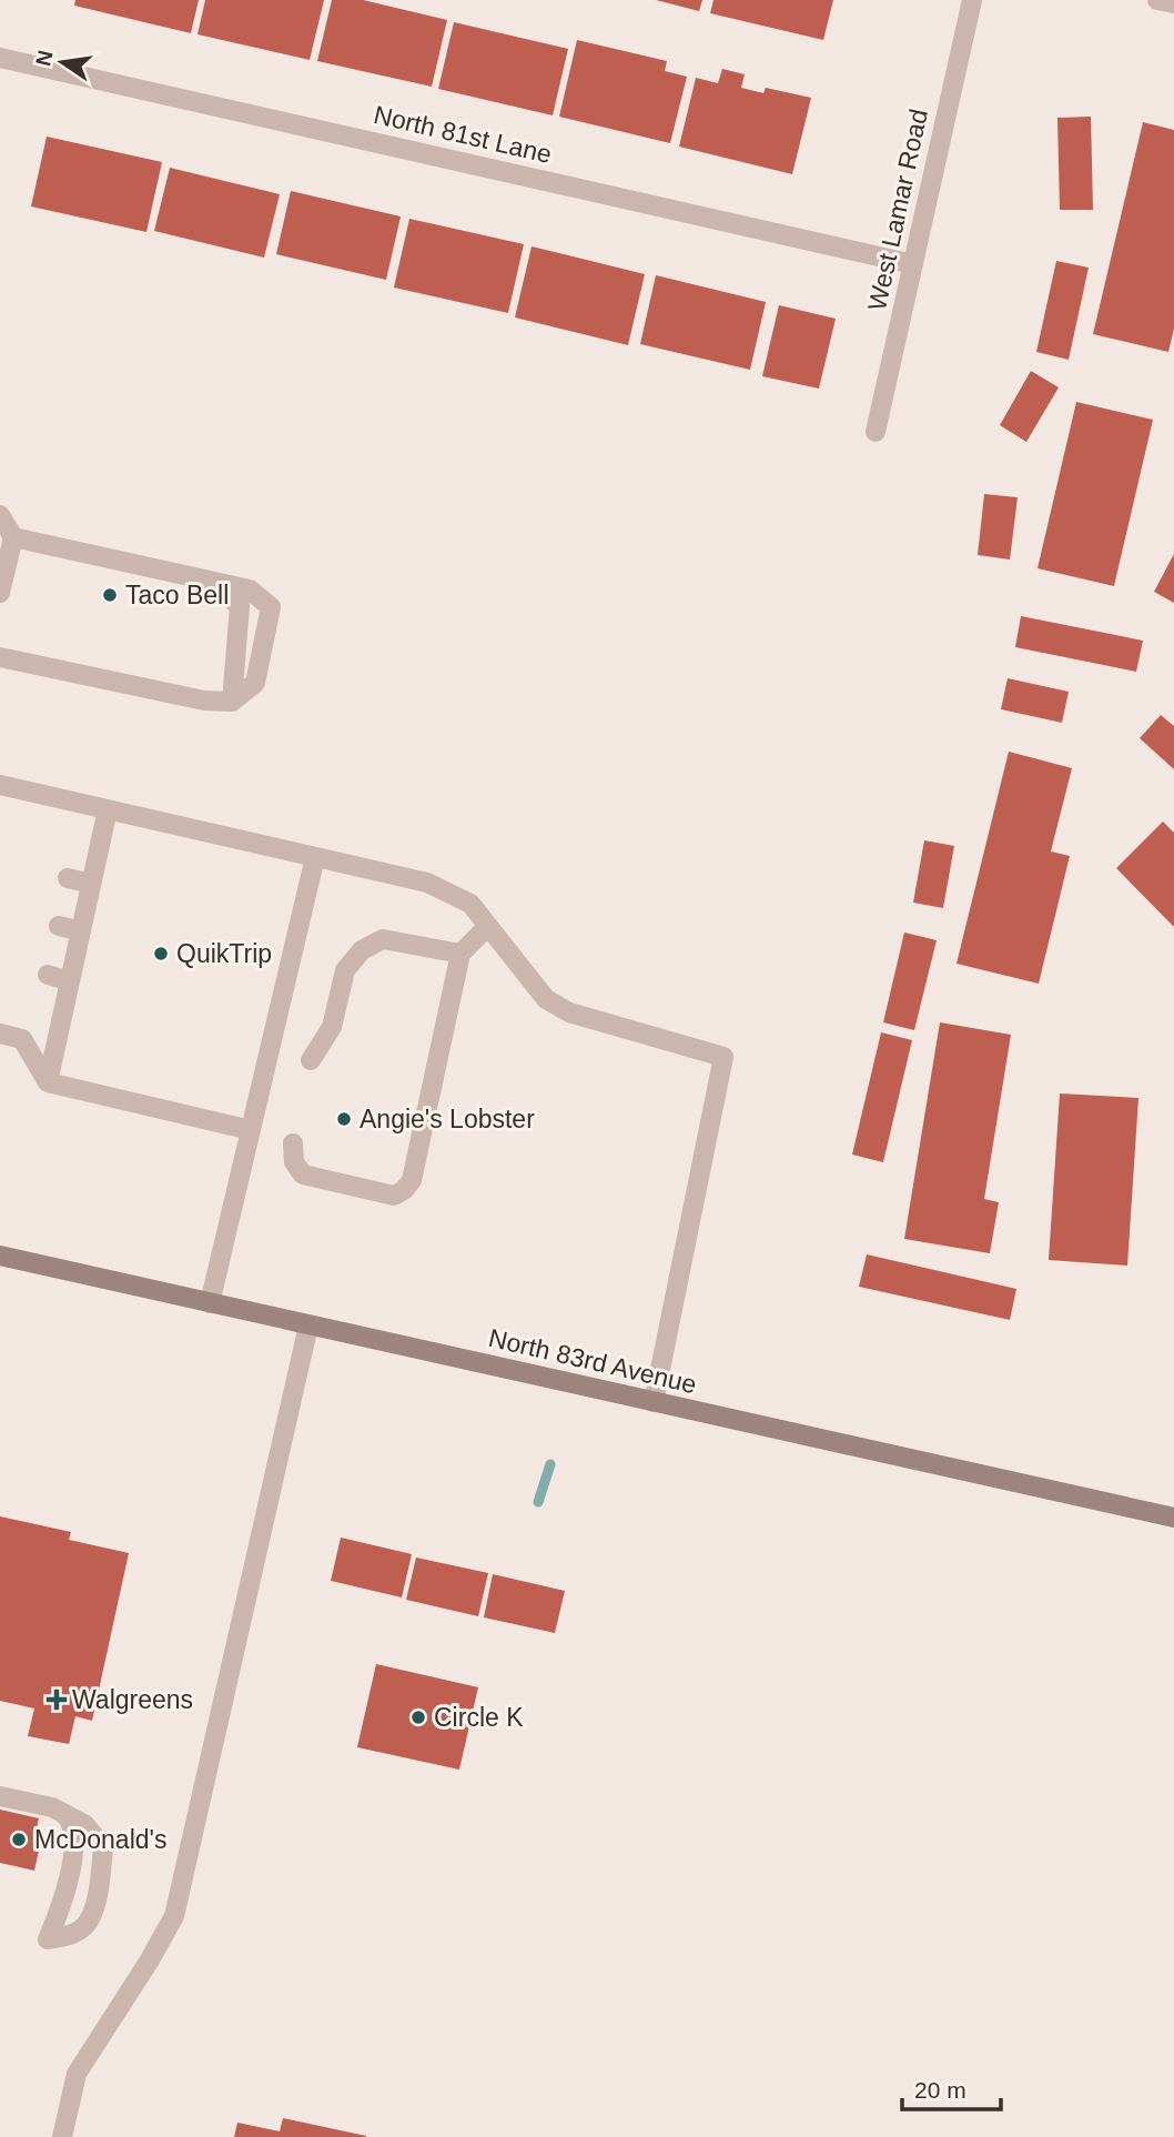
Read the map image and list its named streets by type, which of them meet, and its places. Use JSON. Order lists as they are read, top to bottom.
{
  "streets": {
    "main road": ["North 83rd Avenue"],
    "street": ["North 81st Lane", "West Lamar Road"]
  },
  "crossings": [
    ["North 81st Lane", "West Lamar Road"]
  ],
  "places": {
    "other": [
      "Taco Bell",
      "QuikTrip",
      "Angie's Lobster",
      "Circle K",
      "McDonald's"
    ],
    "health": ["Walgreens"]
  },
  "scale_bar": "20 m",
  "north": "left"
}
